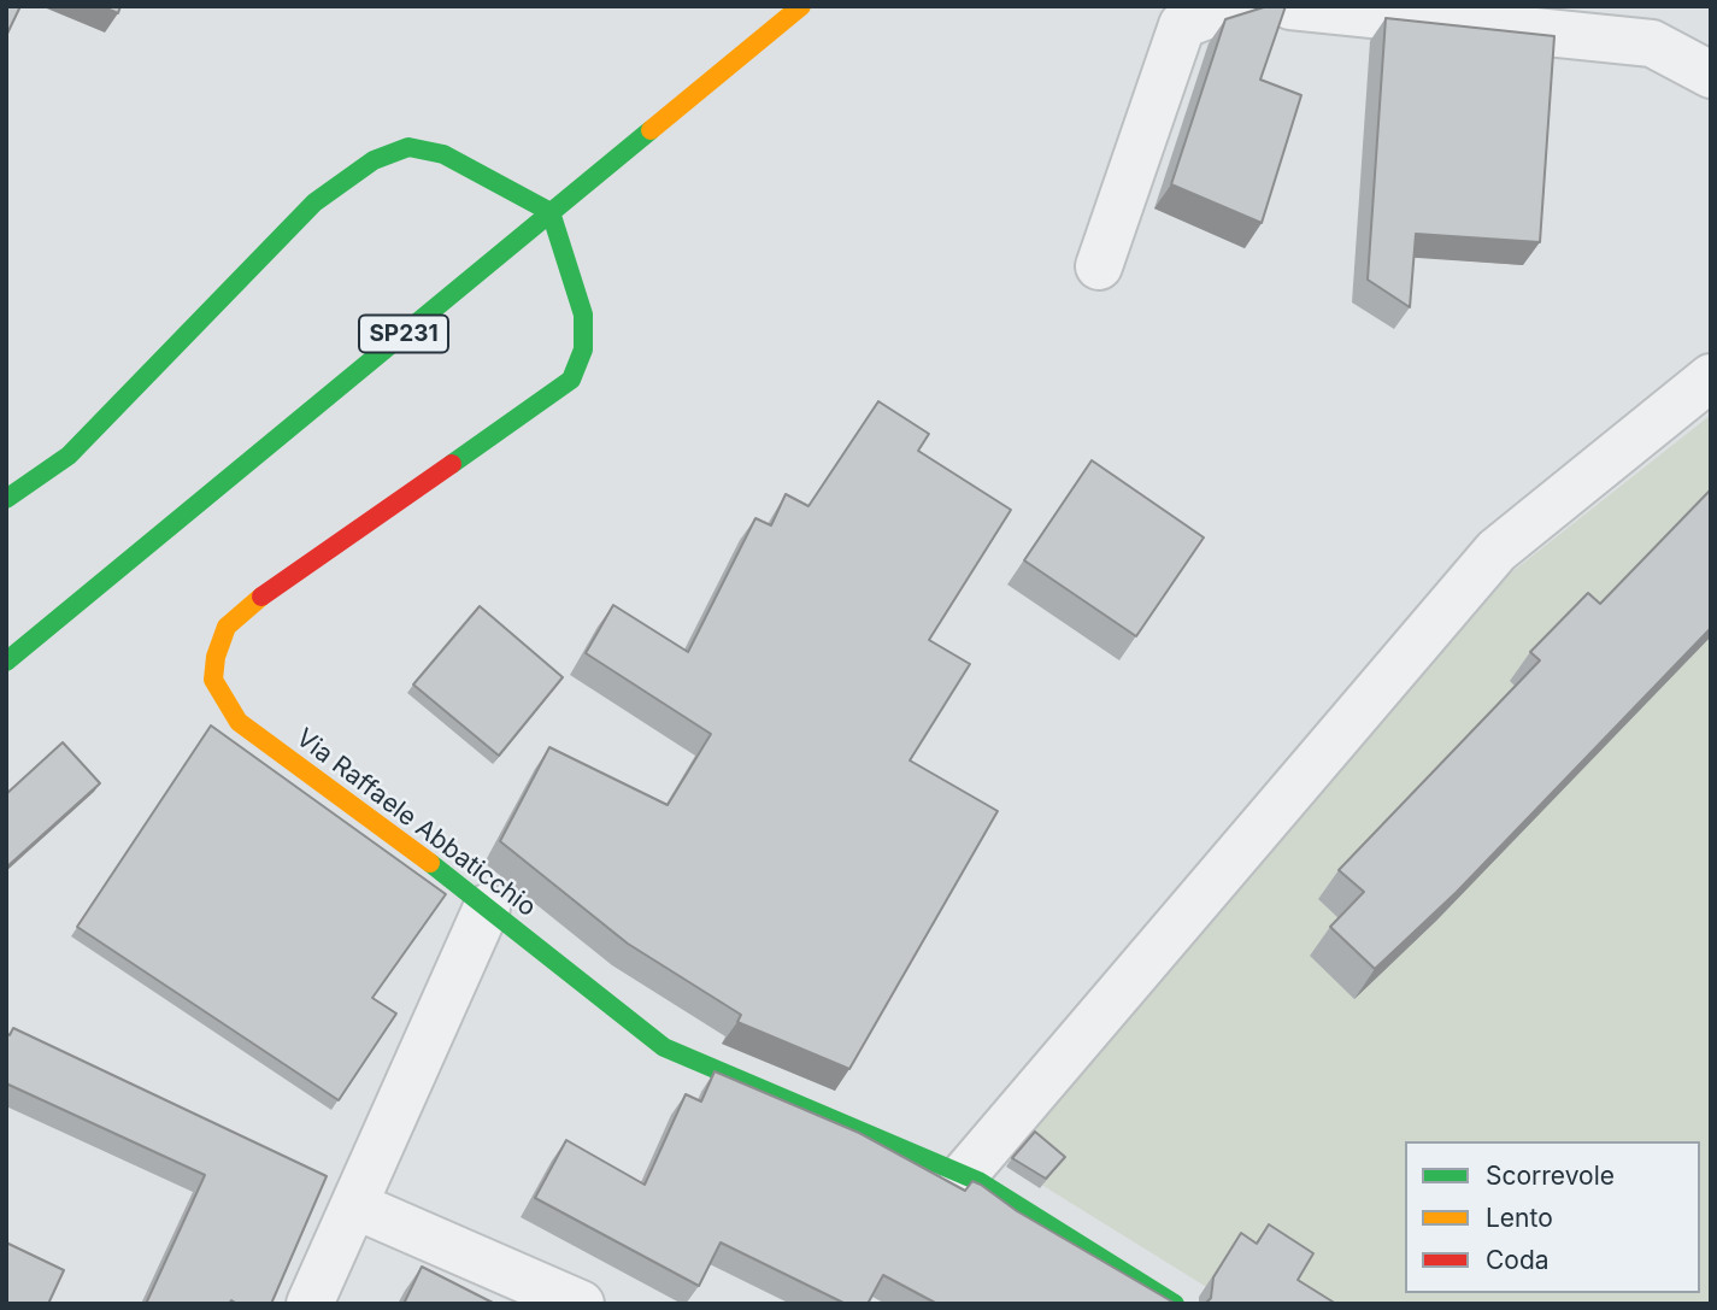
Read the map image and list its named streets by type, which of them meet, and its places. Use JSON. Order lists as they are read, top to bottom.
{
  "streets": {
    "street": ["SP231", "Via Raffaele Abbaticchio"]
  },
  "crossings": [
    ["SP231", "Via Raffaele Abbaticchio"]
  ],
  "legend": ["Scorrevole", "Lento", "Coda"]
}
